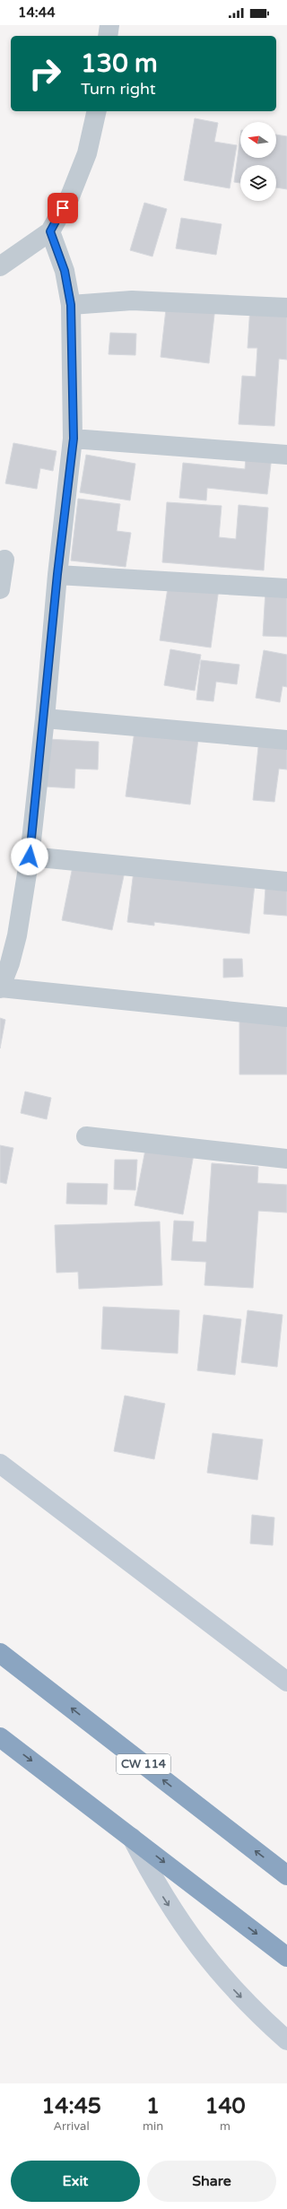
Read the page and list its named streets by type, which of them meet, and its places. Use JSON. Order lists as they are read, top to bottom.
{
  "streets": {
    "highway": ["CW 114"]
  },
  "north": "left",
  "page": {
    "status": "14:44",
    "turn": ["130 m", "Turn right"],
    "eta": [
      "14:45",
      "Arrival",
      "1",
      "min",
      "140",
      "m"
    ],
    "buttons": ["Exit", "Share"]
  }
}
